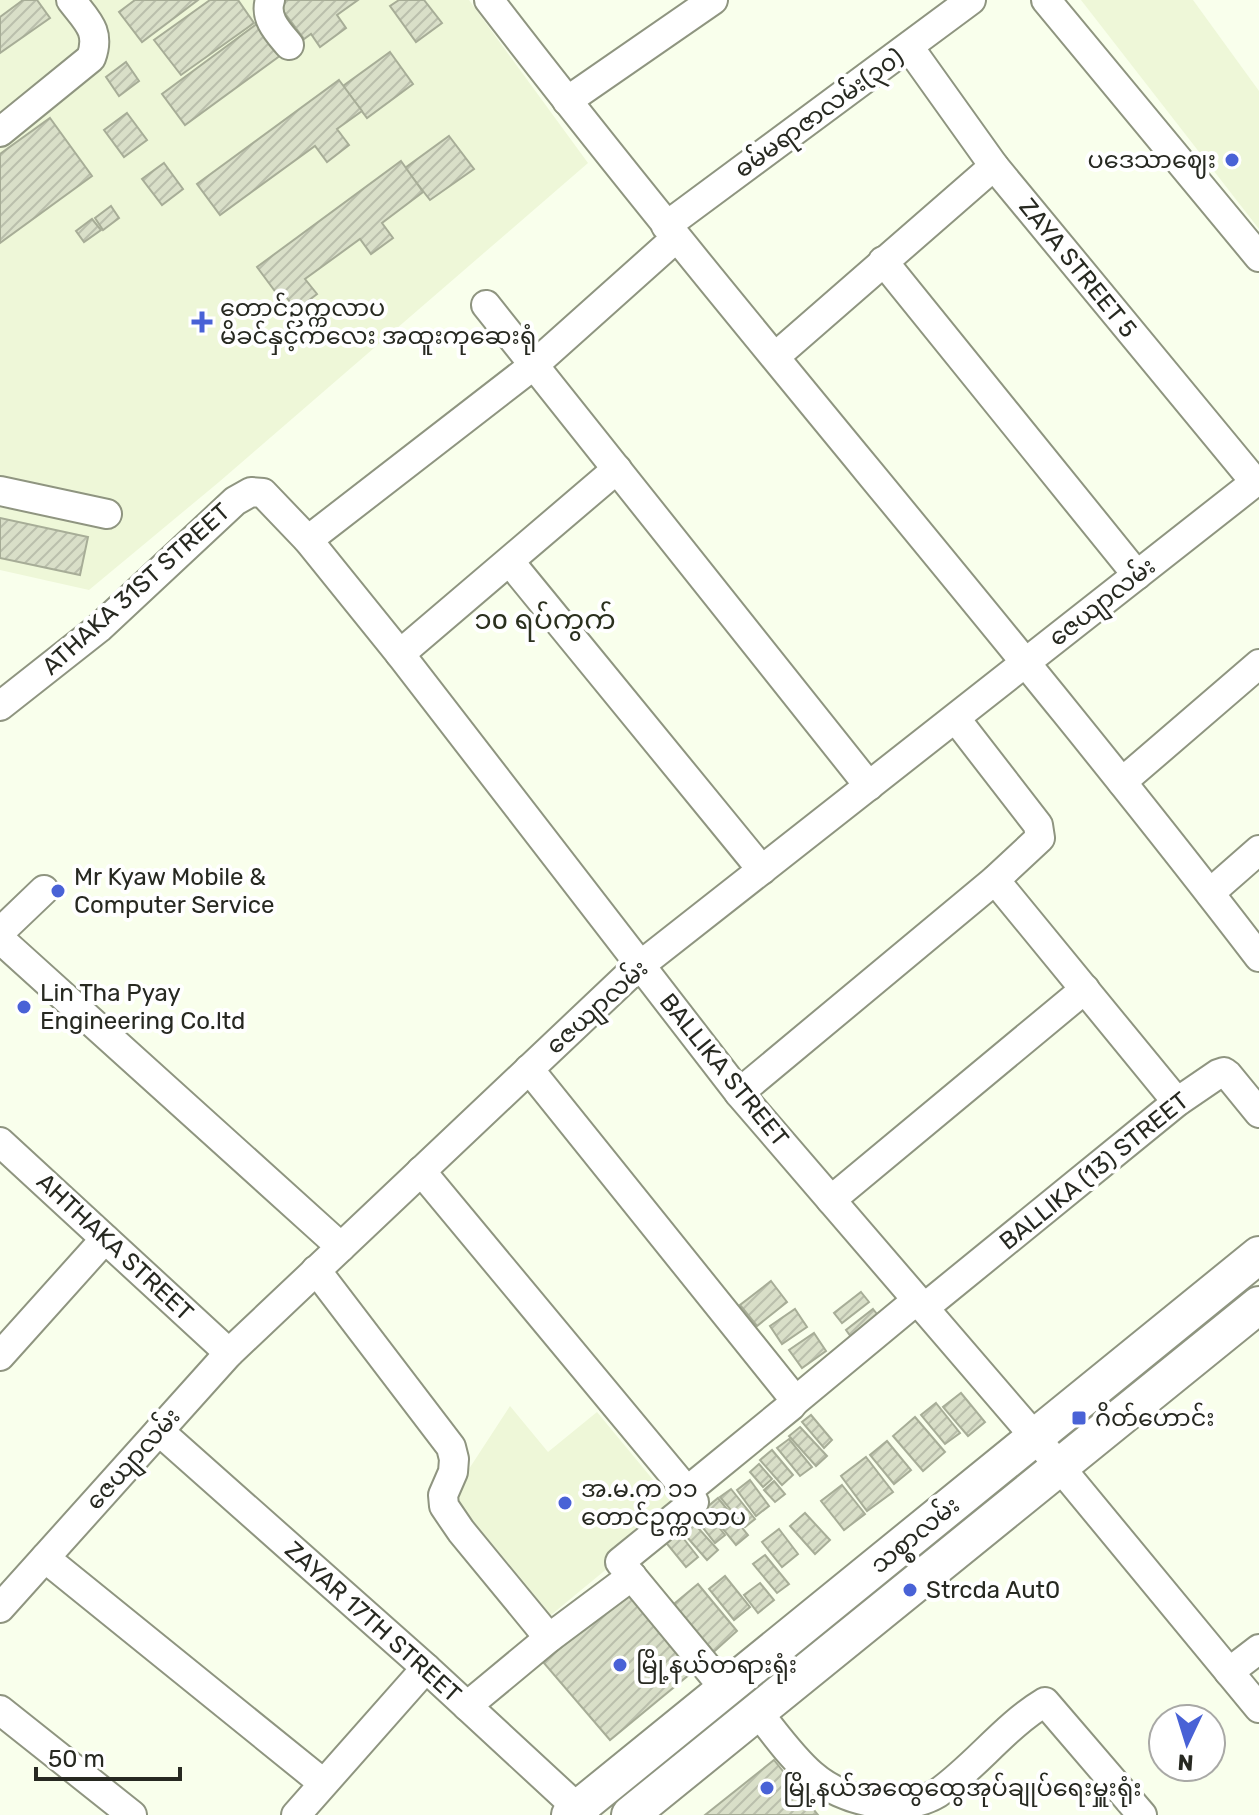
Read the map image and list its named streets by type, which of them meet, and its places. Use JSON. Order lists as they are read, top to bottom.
{
  "streets": {
    "main road": ["သစ္စာလမ်း"],
    "street": [
      "ဓမ်မရာဇာလမ်း(၃၀)",
      "ZAYA STREET 5",
      "ATHAKA 31ST STREET",
      "ဇေယျာလမ်း",
      "BALLIKA STREET",
      "BALLIKA (13) STREET",
      "AHTHAKA STREET",
      "ZAYAR 17TH STREET"
    ]
  },
  "crossings": [
    ["ဓမ်မရာဇာလမ်း(၃၀)", "ZAYA STREET 5"],
    ["ဓမ်မရာဇာလမ်း(၃၀)", "ATHAKA 31ST STREET"],
    ["ဓမ်မရာဇာလမ်း(၃၀)", "BALLIKA STREET"],
    ["ZAYA STREET 5", "ဇေယျာလမ်း"],
    ["ATHAKA 31ST STREET", "BALLIKA STREET"],
    ["ဇေယျာလမ်း", "BALLIKA STREET"],
    ["ဇေယျာလမ်း", "AHTHAKA STREET"],
    ["ဇေယျာလမ်း", "ZAYAR 17TH STREET"],
    ["BALLIKA STREET", "BALLIKA (13) STREET"],
    ["BALLIKA STREET", "သစ္စာလမ်း"],
    ["သစ္စာလမ်း", "ZAYAR 17TH STREET"]
  ],
  "districts": ["၁o ရပ်ကွက်"],
  "places": {
    "other": [
      "ပဒေသာဈေး",
      "Mr Kyaw Mobile & Computer Service",
      "Lin Tha Pyay Engineering Co.ltd",
      "အ.မ.က ၁၁ တောင်ဥက္ကလာပ",
      "Strcda Aut0",
      "မြို့နယ်တရားရုံး",
      "မြို့နယ်အထွေထွေအုပ်ချုပ်ရေးမှူးရုံး"
    ],
    "health": ["တောင်ဥက္ကလာပ မိခင်နှင့်ကလေး အထူးကုဆေးရုံ"],
    "transit": ["ဂိတ်ဟောင်း"]
  },
  "scale_bar": "50 m",
  "north": "bottom"
}
